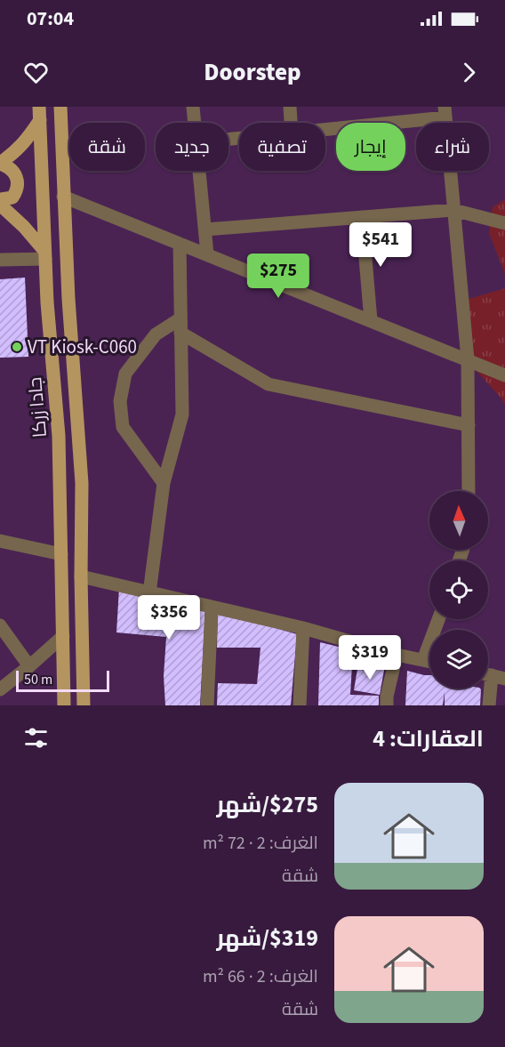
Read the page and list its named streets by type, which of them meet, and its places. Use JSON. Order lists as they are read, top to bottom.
{
  "streets": {
    "main road": ["جادا زرکا"]
  },
  "places": ["VT Kiosk-C060"],
  "scale_bar": "50 m",
  "north": "top",
  "page": {
    "status": "07:04",
    "header": "Doorstep",
    "chip": [
      "شراء",
      "إيجار",
      "تصفية",
      "جديد",
      "شقة"
    ],
    "price": [
      "$541",
      "$275",
      "$356",
      "$319"
    ],
    "scale": "50 m",
    "heading": "العقارات: 4",
    "list": [
      {
        "name": "$275/شهر",
        "note": "الغرف: 2 · 72 m² · شقة"
      },
      {
        "name": "$319/شهر",
        "note": "الغرف: 2 · 66 m² · شقة"
      }
    ]
  }
}
